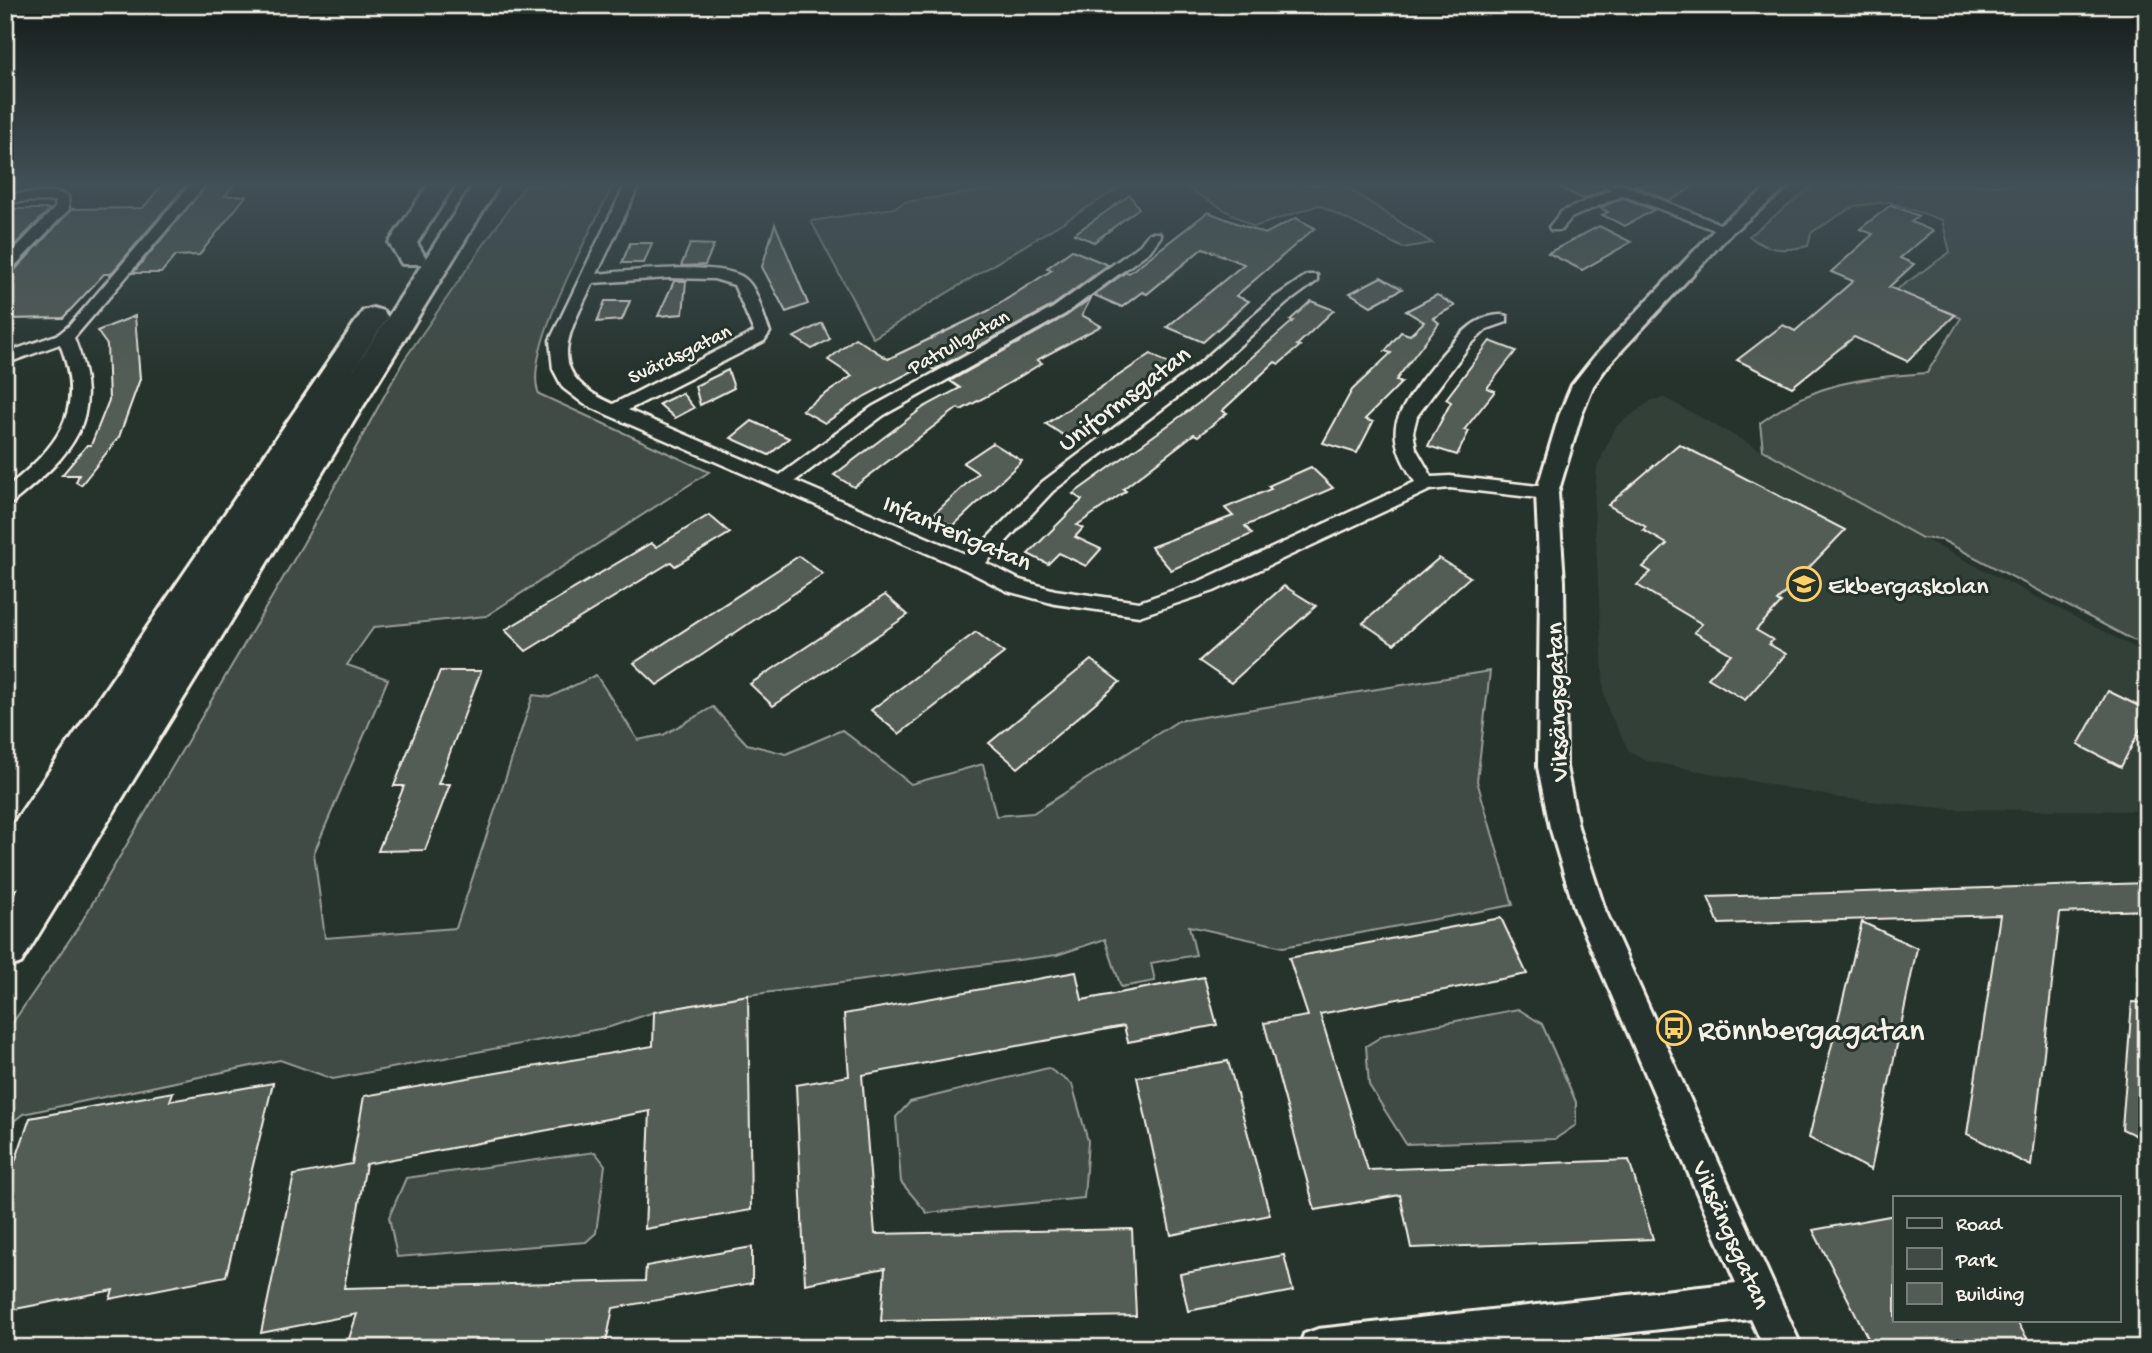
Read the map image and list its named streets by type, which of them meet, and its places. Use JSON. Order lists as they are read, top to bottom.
{
  "streets": {
    "street": [
      "Patrullgatan",
      "Svärdsgatan",
      "Uniformsgatan",
      "Infanterigatan",
      "Viksängsgatan"
    ]
  },
  "crossings": [
    ["Patrullgatan", "Infanterigatan"],
    ["Svärdsgatan", "Infanterigatan"],
    ["Uniformsgatan", "Infanterigatan"],
    ["Infanterigatan", "Viksängsgatan"]
  ],
  "places": {
    "school or university": ["Ekbergaskolan"],
    "bus stop": ["Rönnbergagatan"]
  },
  "legend": ["Road", "Park", "Building"]
}
